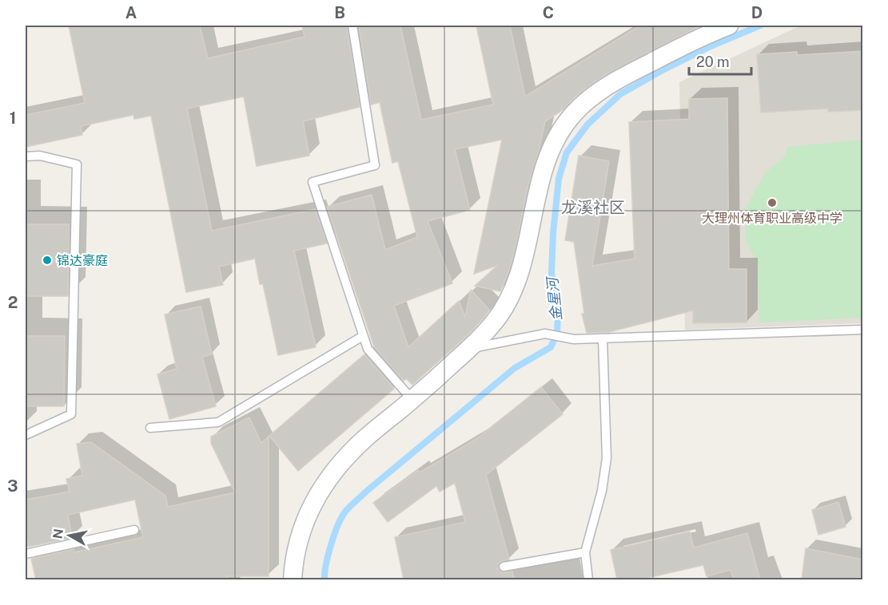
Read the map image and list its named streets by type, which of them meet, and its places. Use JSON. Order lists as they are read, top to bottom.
{
  "districts": ["龙溪社区"],
  "water": ["金星河"],
  "places": ["大理州体育职业高级中学", "锦达豪庭"],
  "scale_bar": "20 m",
  "north": "left",
  "grid": {
    "columns": [
      "A",
      "B",
      "C",
      "D"
    ],
    "rows": ["1", "2", "3"]
  }
}
